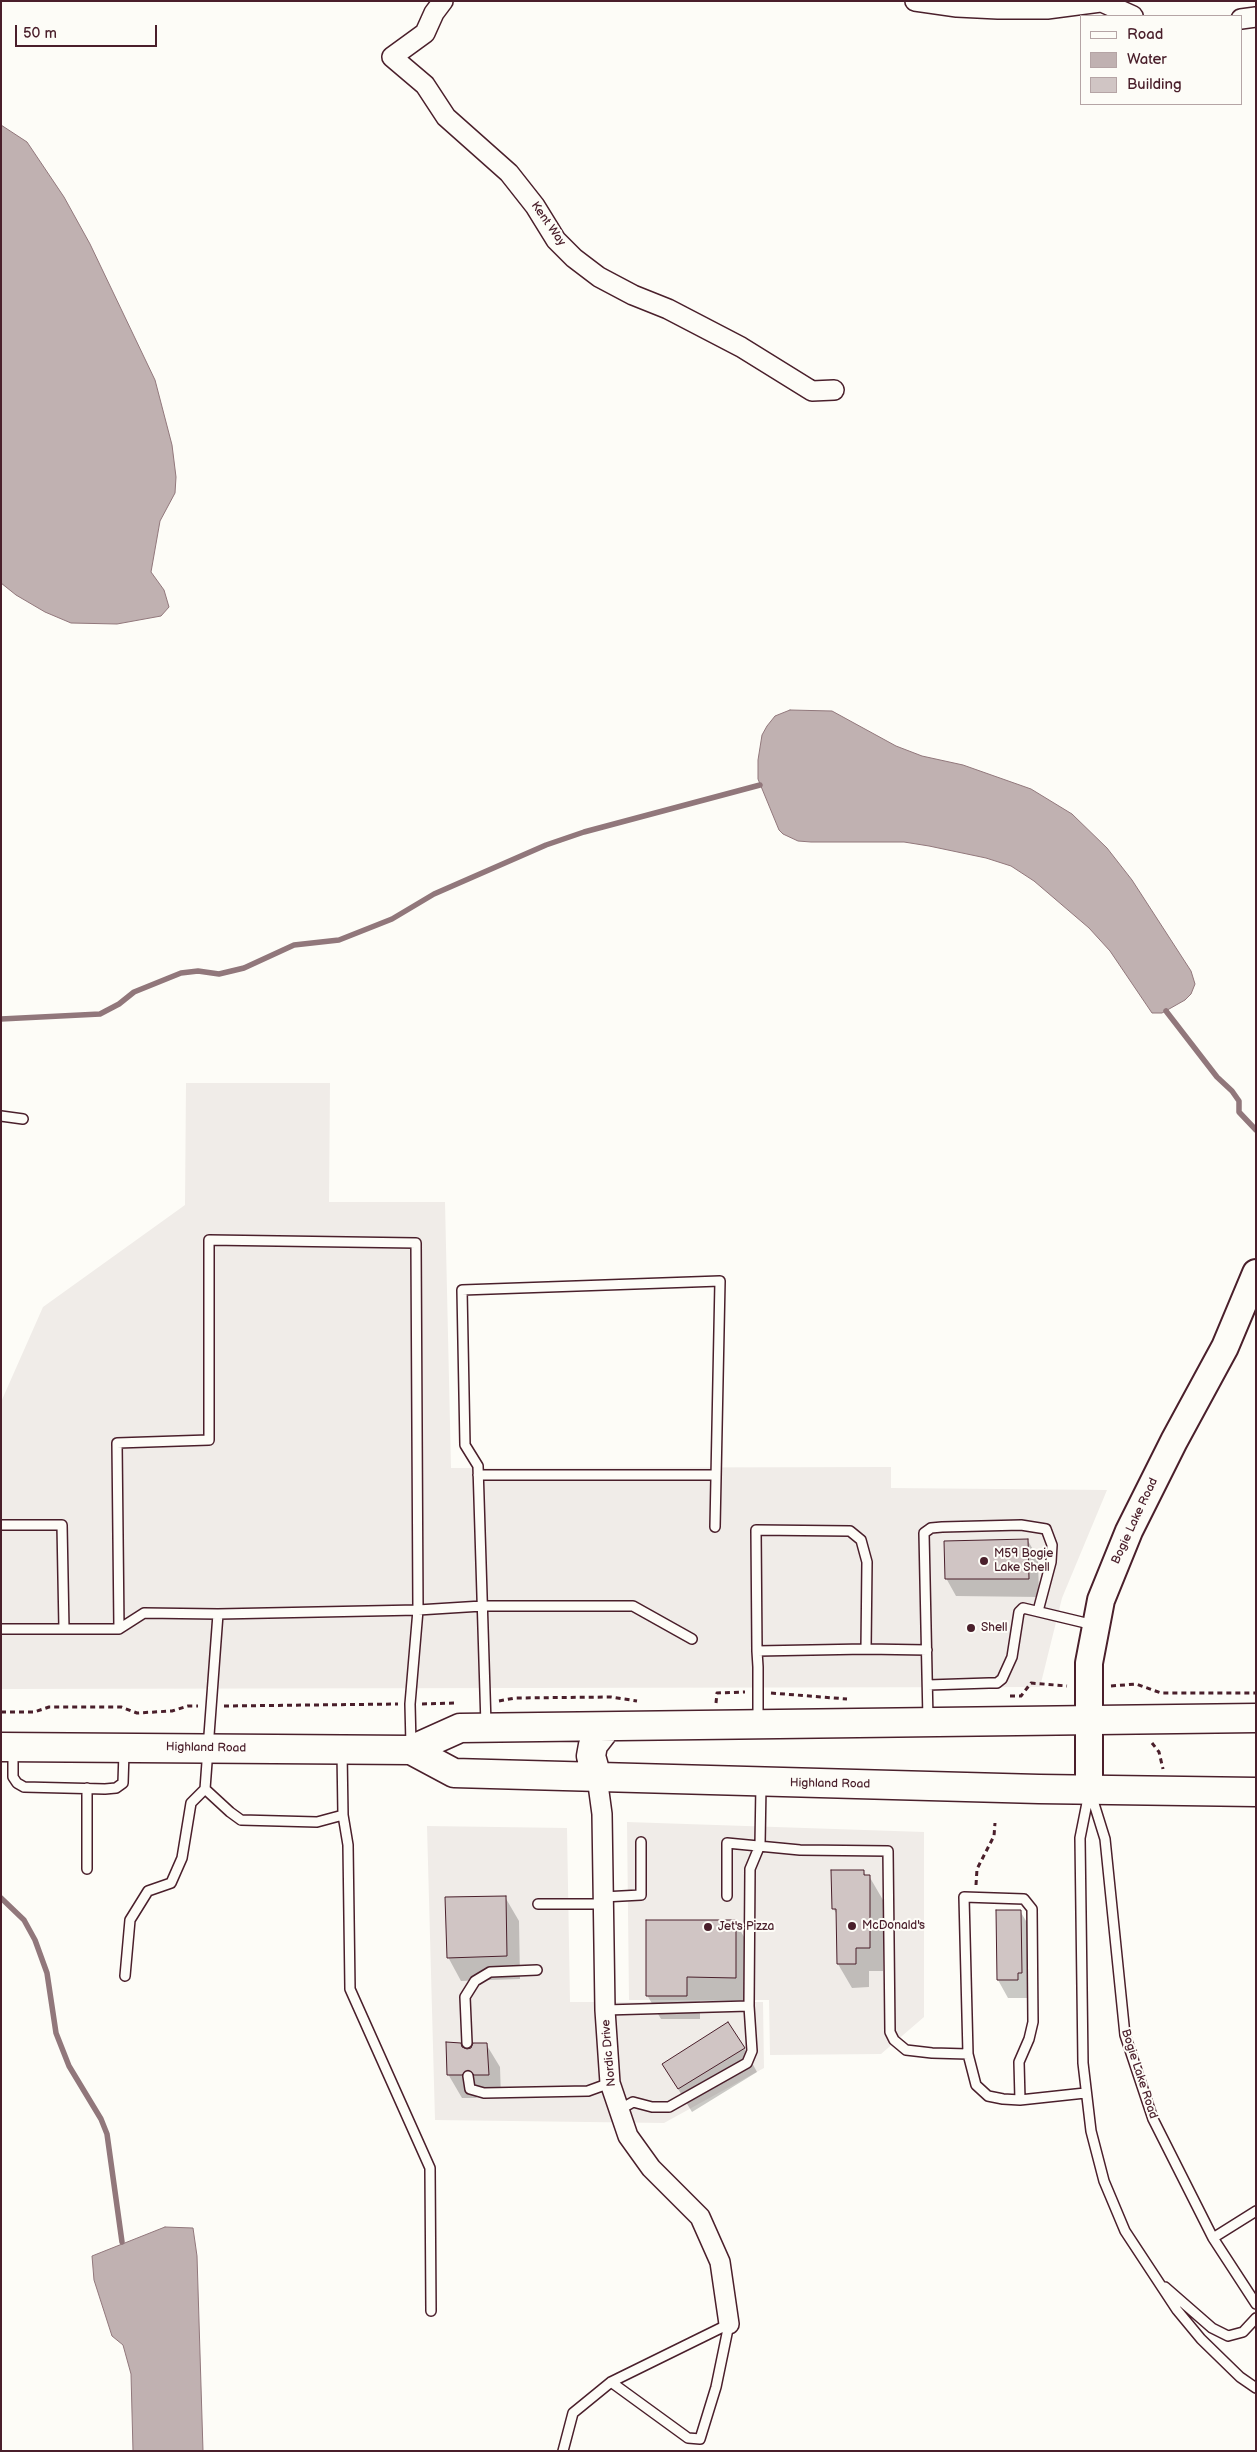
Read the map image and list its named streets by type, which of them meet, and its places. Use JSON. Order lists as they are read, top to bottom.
{
  "streets": {
    "highway": ["Highland Road"],
    "main road": ["Bogie Lake Road"],
    "street": ["Kent Way", "Nordic Drive"]
  },
  "crossings": [
    ["Bogie Lake Road", "Highland Road"],
    ["Highland Road", "Nordic Drive"]
  ],
  "places": [
    "M59 Bogie Lake Shell",
    "Shell",
    "McDonald's",
    "Jet's Pizza"
  ],
  "legend": ["Road", "Water", "Building"],
  "scale_bar": "50 m"
}
